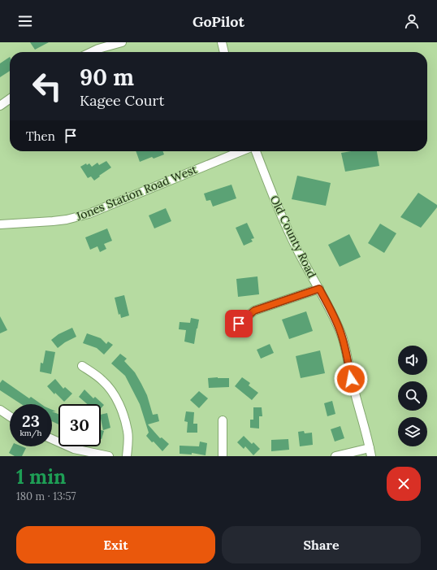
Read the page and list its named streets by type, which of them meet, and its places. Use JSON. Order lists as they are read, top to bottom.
{
  "streets": {
    "street": ["Jones Station Road West", "Old County Road"]
  },
  "page": {
    "header": "GoPilot",
    "turn": ["90 m", "Kagee Court"],
    "then": "Then",
    "speed": "23 km/h",
    "limit": "30",
    "heading": ["1 min", "180 m · 13:57"],
    "buttons": ["Exit", "Share"]
  }
}
